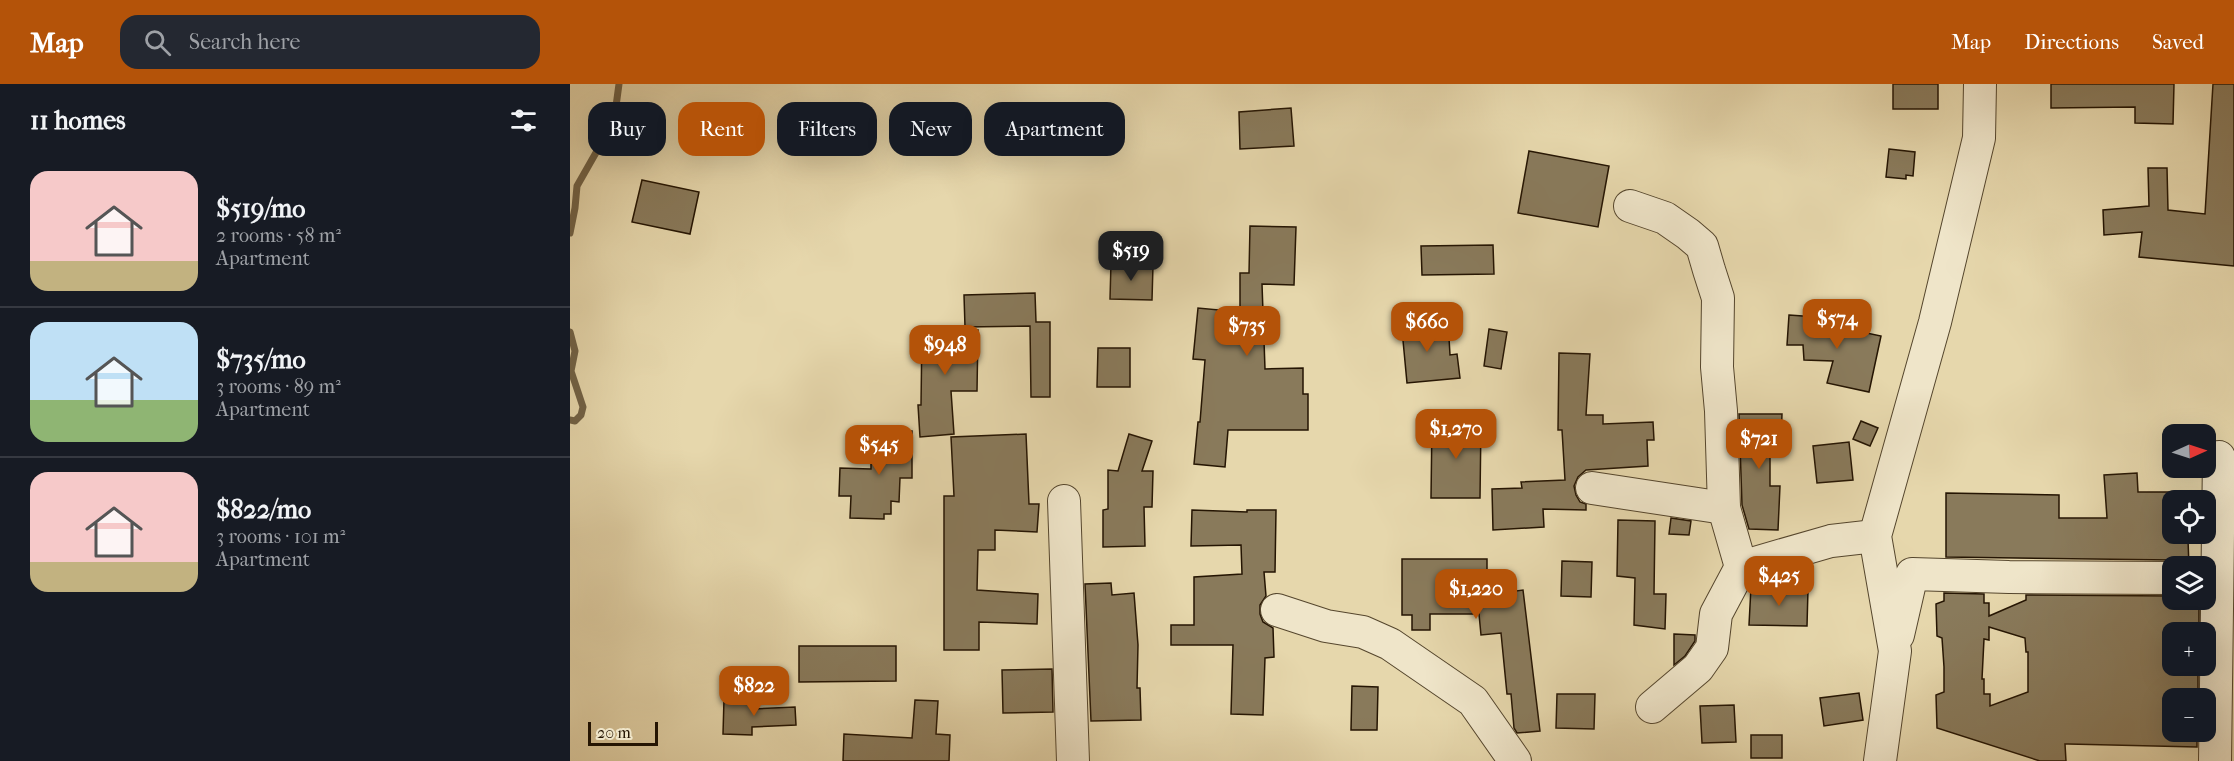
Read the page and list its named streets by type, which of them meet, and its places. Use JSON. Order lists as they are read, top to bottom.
{
  "scale_bar": "20 m",
  "north": "right",
  "page": {
    "header": "Map",
    "search": "Search here",
    "nav": ["Map", "Directions", "Saved"],
    "heading": "11 homes",
    "chip": [
      "Buy",
      "Rent",
      "Filters",
      "New",
      "Apartment"
    ],
    "list": [
      {
        "name": "$519/mo",
        "note": "2 rooms · 58 m² · Apartment"
      },
      {
        "name": "$735/mo",
        "note": "3 rooms · 89 m² · Apartment"
      },
      {
        "name": "$822/mo",
        "note": "3 rooms · 101 m² · Apartment"
      }
    ],
    "price": [
      "$519",
      "$574",
      "$660",
      "$735",
      "$948",
      "$1,270",
      "$721",
      "$545",
      "$425",
      "$1,220",
      "$822"
    ],
    "map_buttons": ["+", "−"],
    "scale": "20 m"
  }
}
